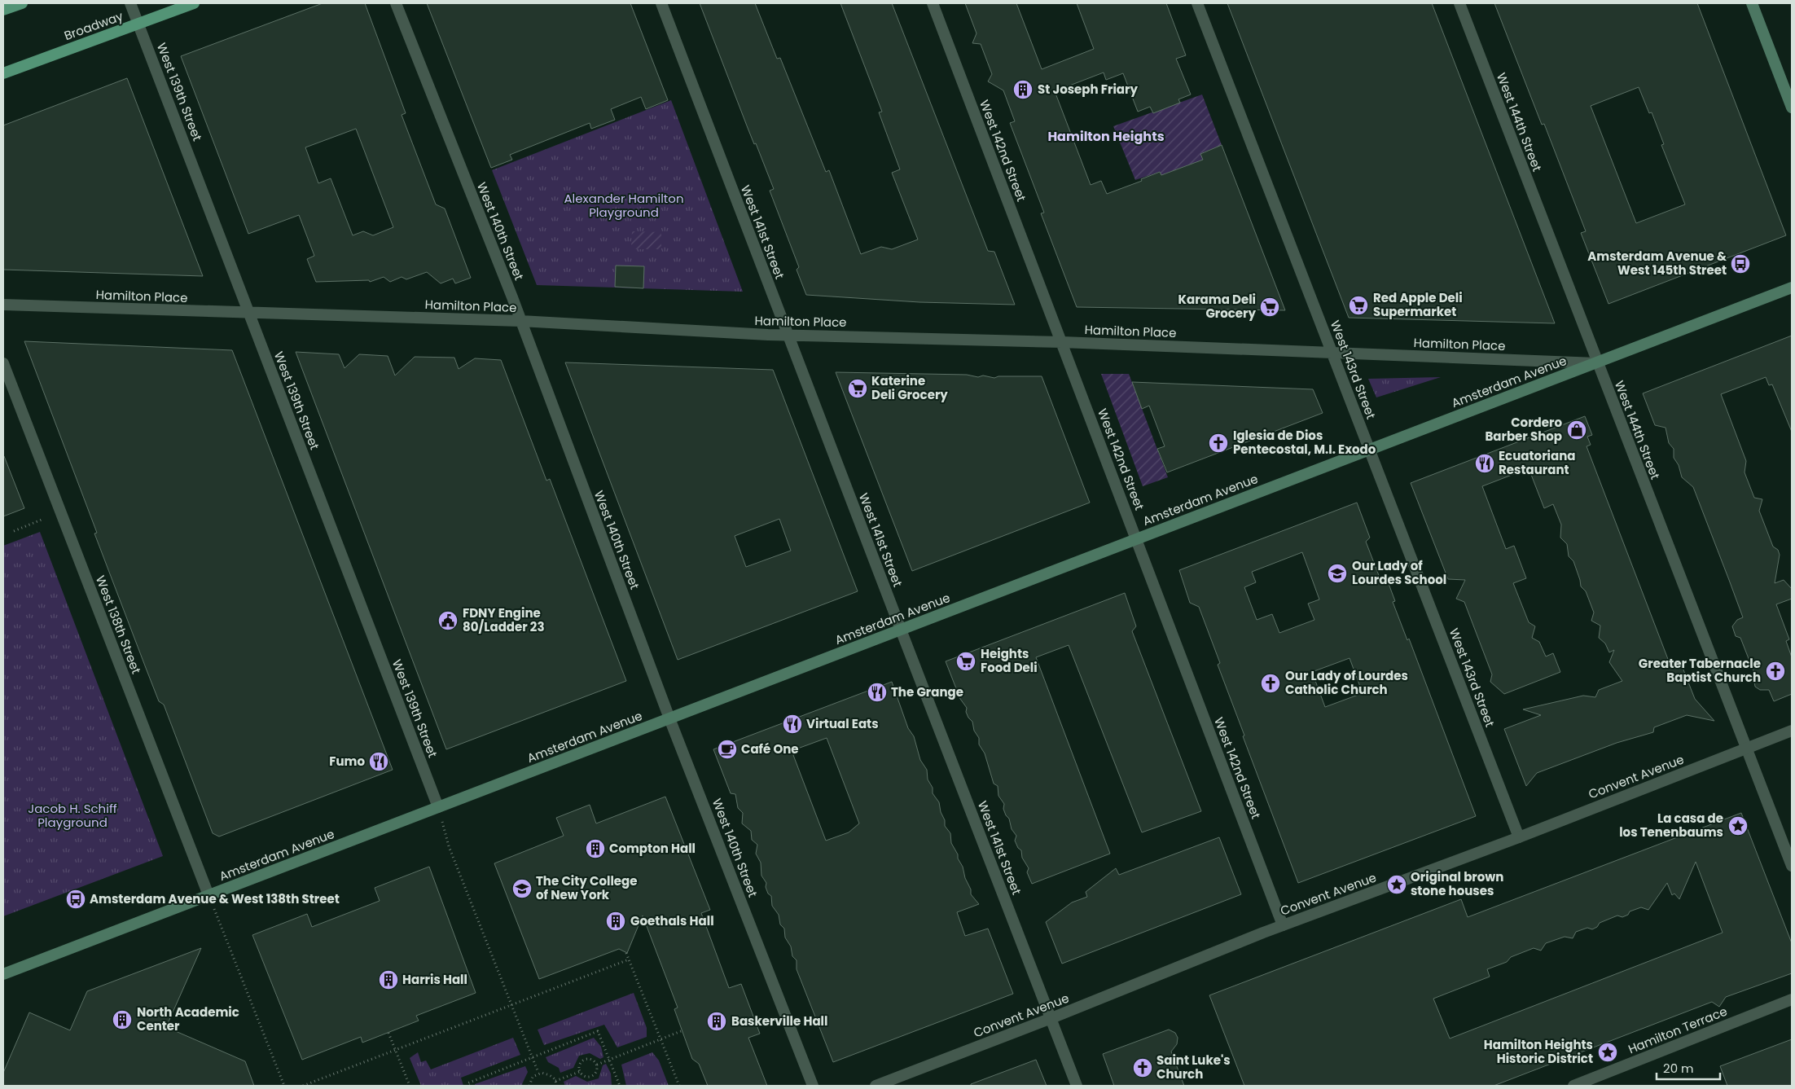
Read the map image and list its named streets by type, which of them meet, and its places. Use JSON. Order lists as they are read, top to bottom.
{
  "streets": {
    "main road": ["Broadway", "Amsterdam Avenue"],
    "street": [
      "West 139th Street",
      "West 144th Street",
      "West 142nd Street",
      "West 140th Street",
      "West 141st Street",
      "Hamilton Place",
      "West 143rd Street",
      "West 138th Street",
      "Convent Avenue",
      "Hamilton Terrace"
    ]
  },
  "crossings": [
    ["Broadway", "West 139th Street"],
    ["West 139th Street", "Hamilton Place"],
    ["West 139th Street", "Amsterdam Avenue"],
    ["West 144th Street", "Hamilton Place"],
    ["West 144th Street", "Amsterdam Avenue"],
    ["West 144th Street", "Convent Avenue"],
    ["West 142nd Street", "Hamilton Place"],
    ["West 142nd Street", "Amsterdam Avenue"],
    ["West 142nd Street", "Convent Avenue"],
    ["West 140th Street", "Hamilton Place"],
    ["West 140th Street", "Amsterdam Avenue"],
    ["West 141st Street", "Hamilton Place"],
    ["West 141st Street", "Amsterdam Avenue"],
    ["West 141st Street", "Convent Avenue"],
    ["Hamilton Place", "West 143rd Street"],
    ["Hamilton Place", "Amsterdam Avenue"],
    ["West 143rd Street", "Amsterdam Avenue"],
    ["West 143rd Street", "Convent Avenue"],
    ["Amsterdam Avenue", "West 138th Street"]
  ],
  "districts": ["Hamilton Heights"],
  "parks": ["Alexander Hamilton Playground", "Jacob H. Schiff Playground"],
  "places": {
    "building": [
      "St Joseph Friary",
      "Compton Hall",
      "Goethals Hall",
      "Harris Hall",
      "North Academic Center",
      "Baskerville Hall"
    ],
    "bus stop": ["Amsterdam Avenue & West 145th Street", "Amsterdam Avenue & West 138th Street"],
    "supermarket": [
      "Red Apple Deli Supermarket",
      "Karama Deli Grocery",
      "Katerine Deli Grocery",
      "Heights Food Deli"
    ],
    "shop": ["Cordero Barber Shop"],
    "church": [
      "Iglesia de Dios Pentecostal, M.I. Exodo",
      "Greater Tabernacle Baptist Church",
      "Our Lady of Lourdes Catholic Church",
      "Saint Luke's Church"
    ],
    "restaurant": [
      "Ecuatoriana Restaurant",
      "The Grange",
      "Virtual Eats",
      "Fumo"
    ],
    "school or university": ["Our Lady of Lourdes School", "The City College of New York"],
    "public building": ["FDNY Engine 80/Ladder 23"],
    "cafe": ["Café One"],
    "place": ["La casa de los Tenenbaums", "Original brown stone houses", "Hamilton Heights Historic District"]
  },
  "scale_bar": "20 m"
}
